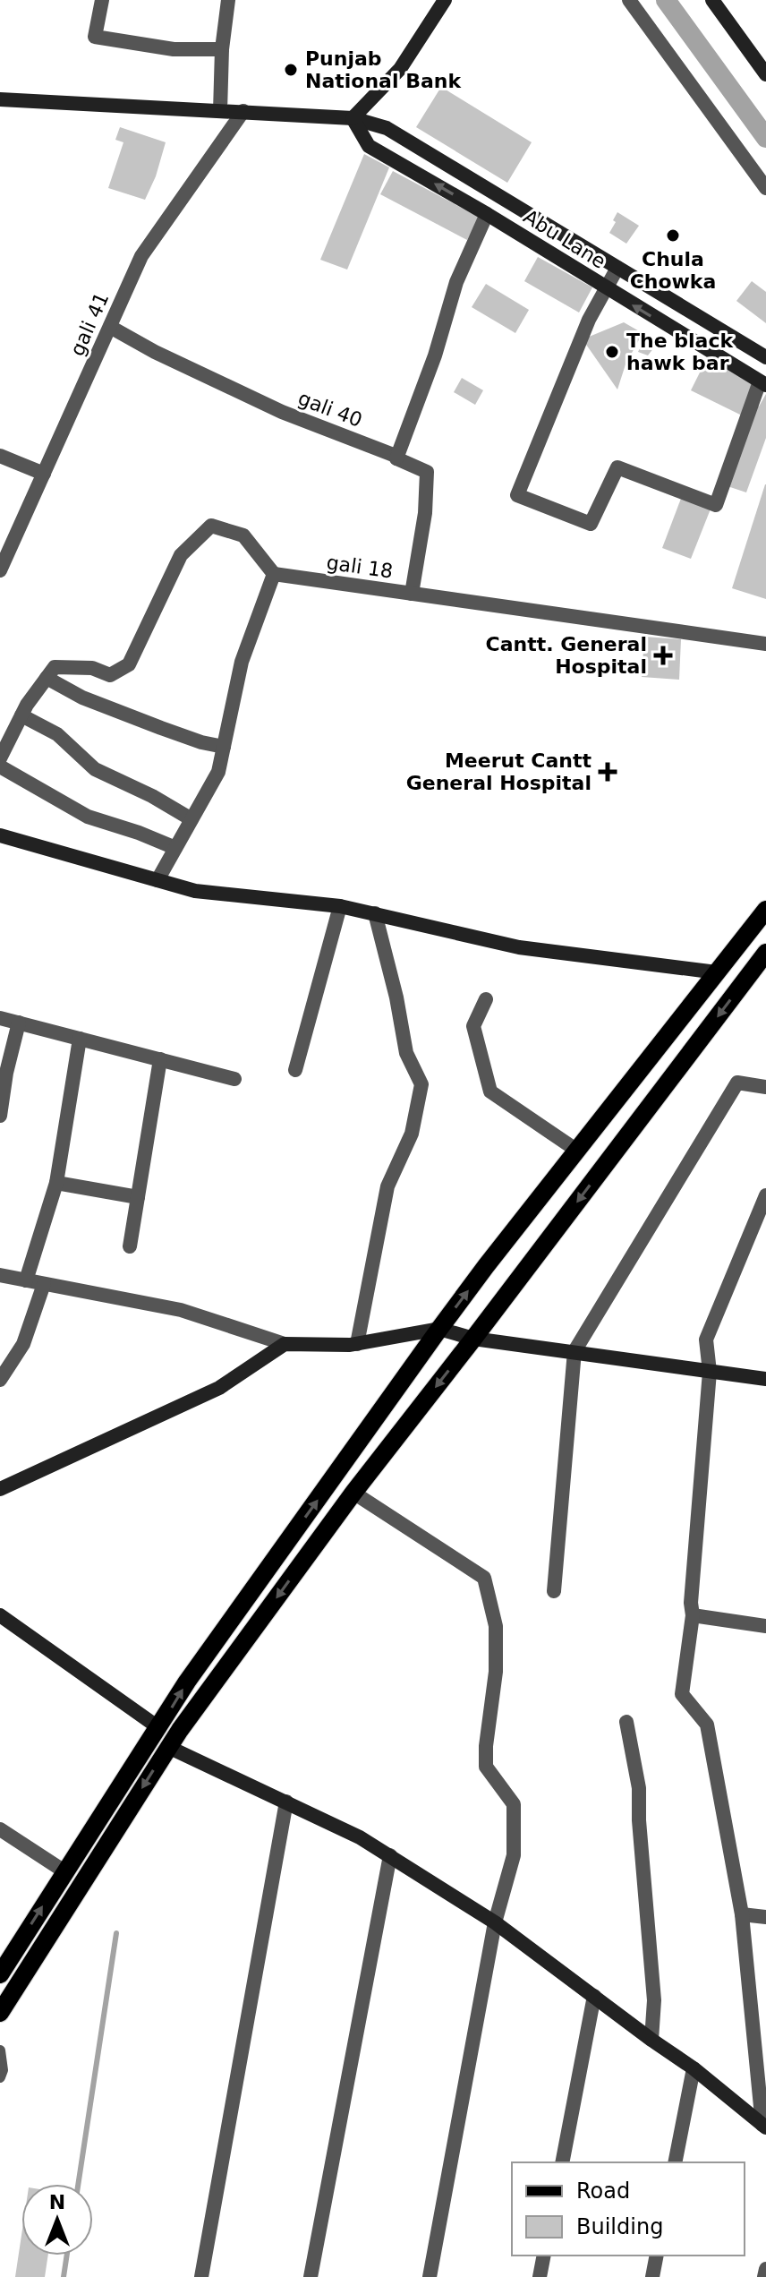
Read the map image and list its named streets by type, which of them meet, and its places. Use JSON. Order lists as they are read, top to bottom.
{
  "streets": {
    "street": [
      "Abu Lane",
      "gali 41",
      "gali 40",
      "gali 18"
    ]
  },
  "crossings": [
    ["Abu Lane", "gali 41"],
    ["gali 41", "gali 40"],
    ["gali 40", "gali 18"]
  ],
  "places": {
    "other": ["Punjab National Bank", "Chula Chowka", "The black hawk bar"],
    "health": ["Cantt. General Hospital", "Meerut Cantt General Hospital"]
  },
  "legend": ["Road", "Building"],
  "north": "top"
}
